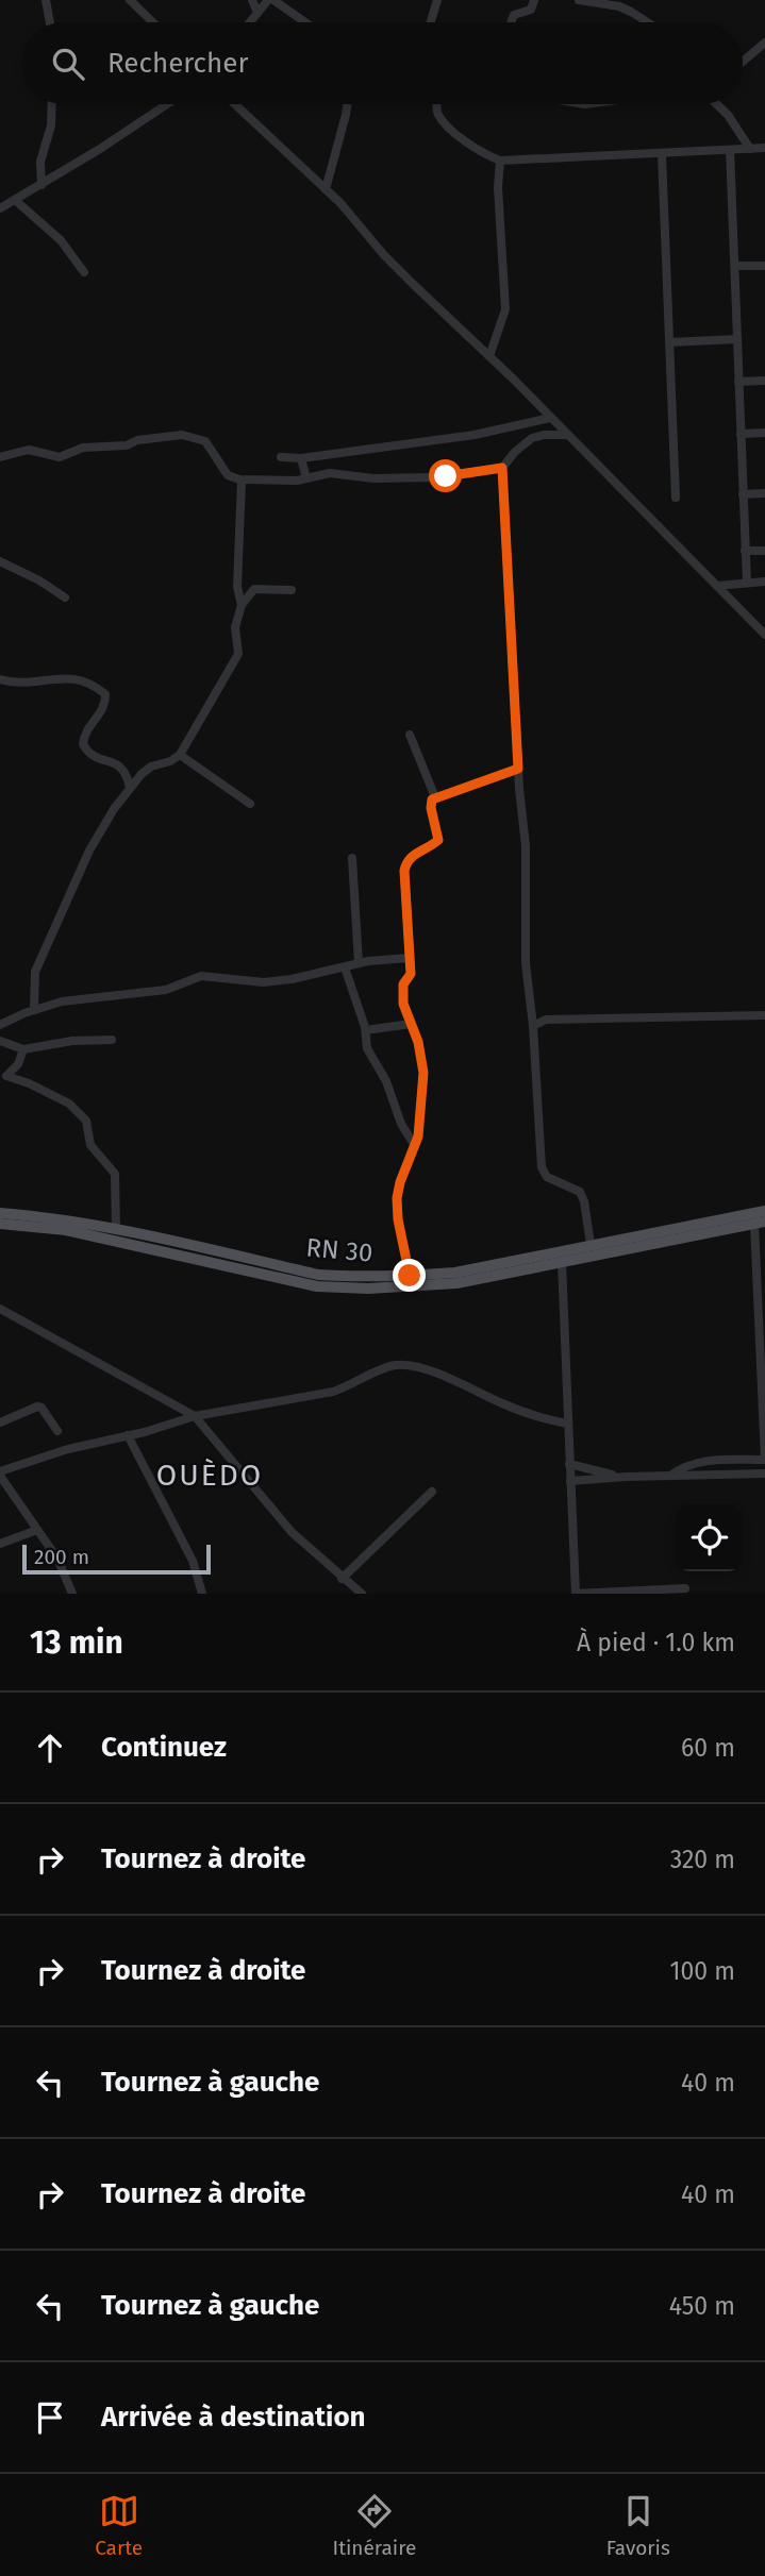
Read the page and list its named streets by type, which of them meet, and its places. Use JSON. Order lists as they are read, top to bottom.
{
  "streets": {
    "main road": ["RN 30"]
  },
  "districts": ["OUÈDO"],
  "scale_bar": "200 m",
  "page": {
    "search": "Rechercher",
    "scale": "200 m",
    "heading": ["13 min", "À pied · 1.0 km"],
    "list": [
      ["Continuez", "60 m"],
      ["Tournez à droite", "320 m"],
      ["Tournez à droite", "100 m"],
      ["Tournez à gauche", "40 m"],
      ["Tournez à droite", "40 m"],
      ["Tournez à gauche", "450 m"],
      "Arrivée à destination"
    ],
    "nav": ["Carte", "Itinéraire", "Favoris"]
  }
}
